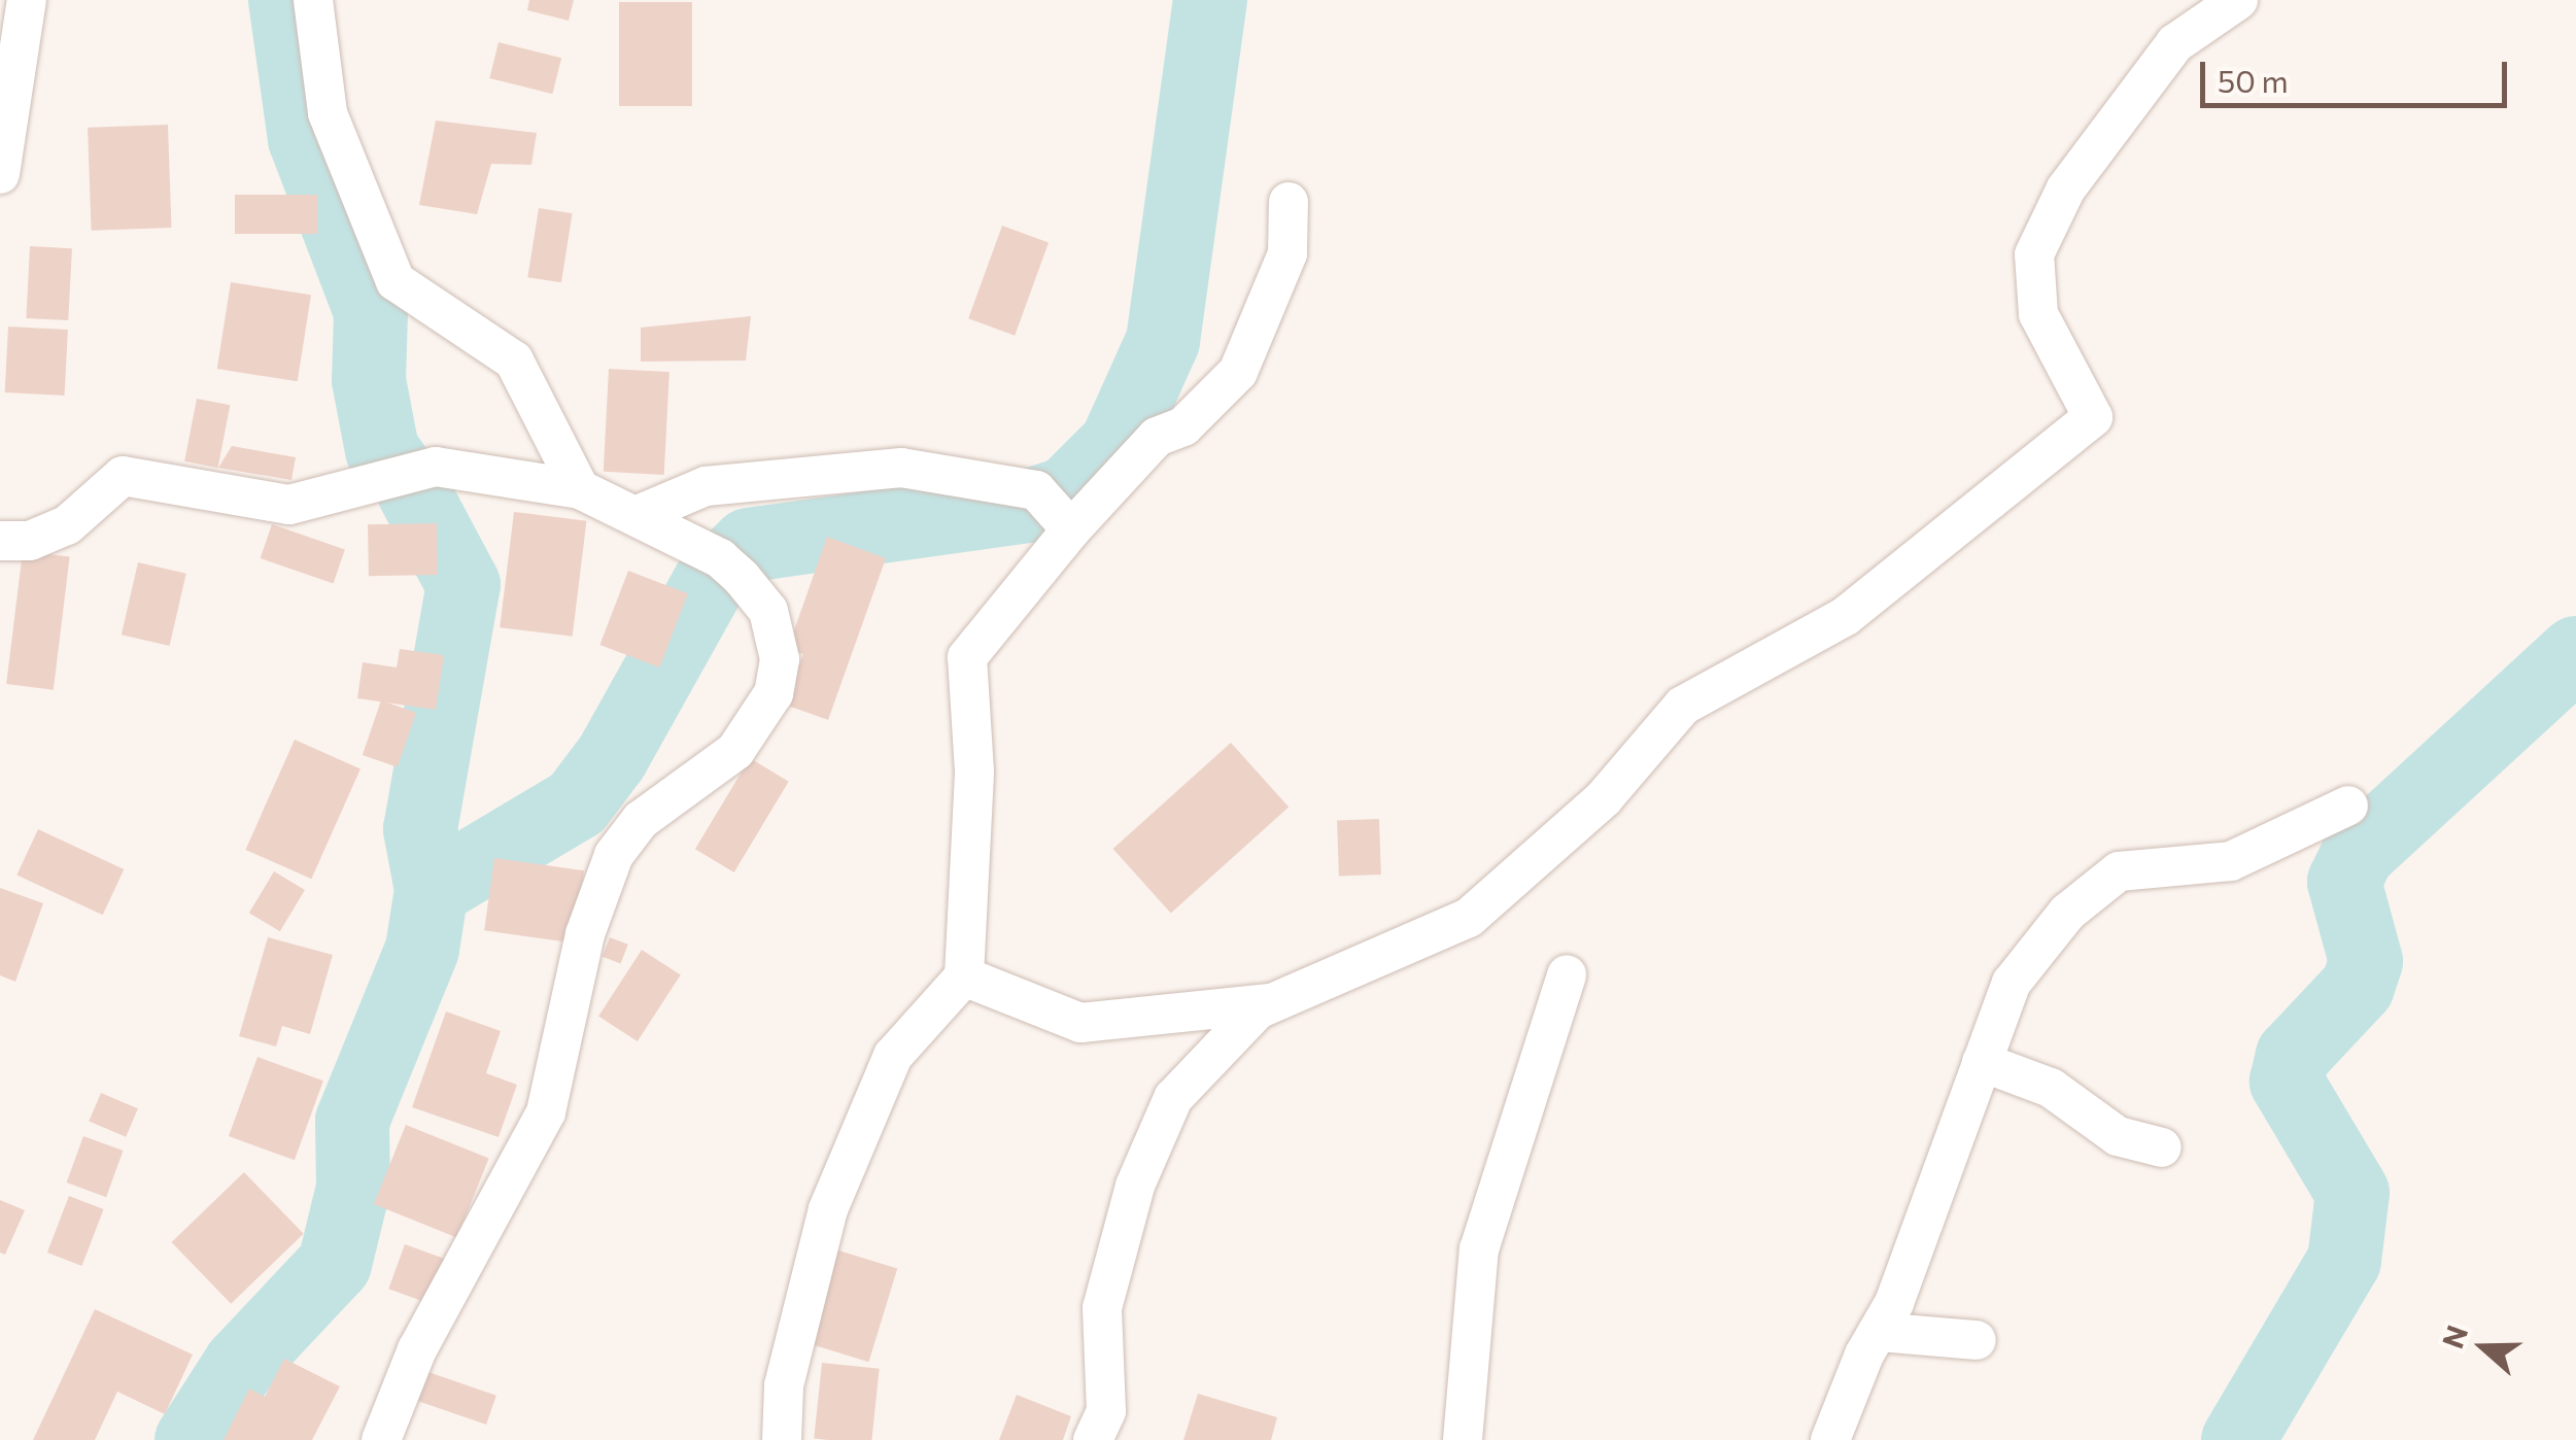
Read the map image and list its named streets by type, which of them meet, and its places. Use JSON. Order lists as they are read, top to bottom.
{
  "scale_bar": "50 m",
  "north": "left"
}
